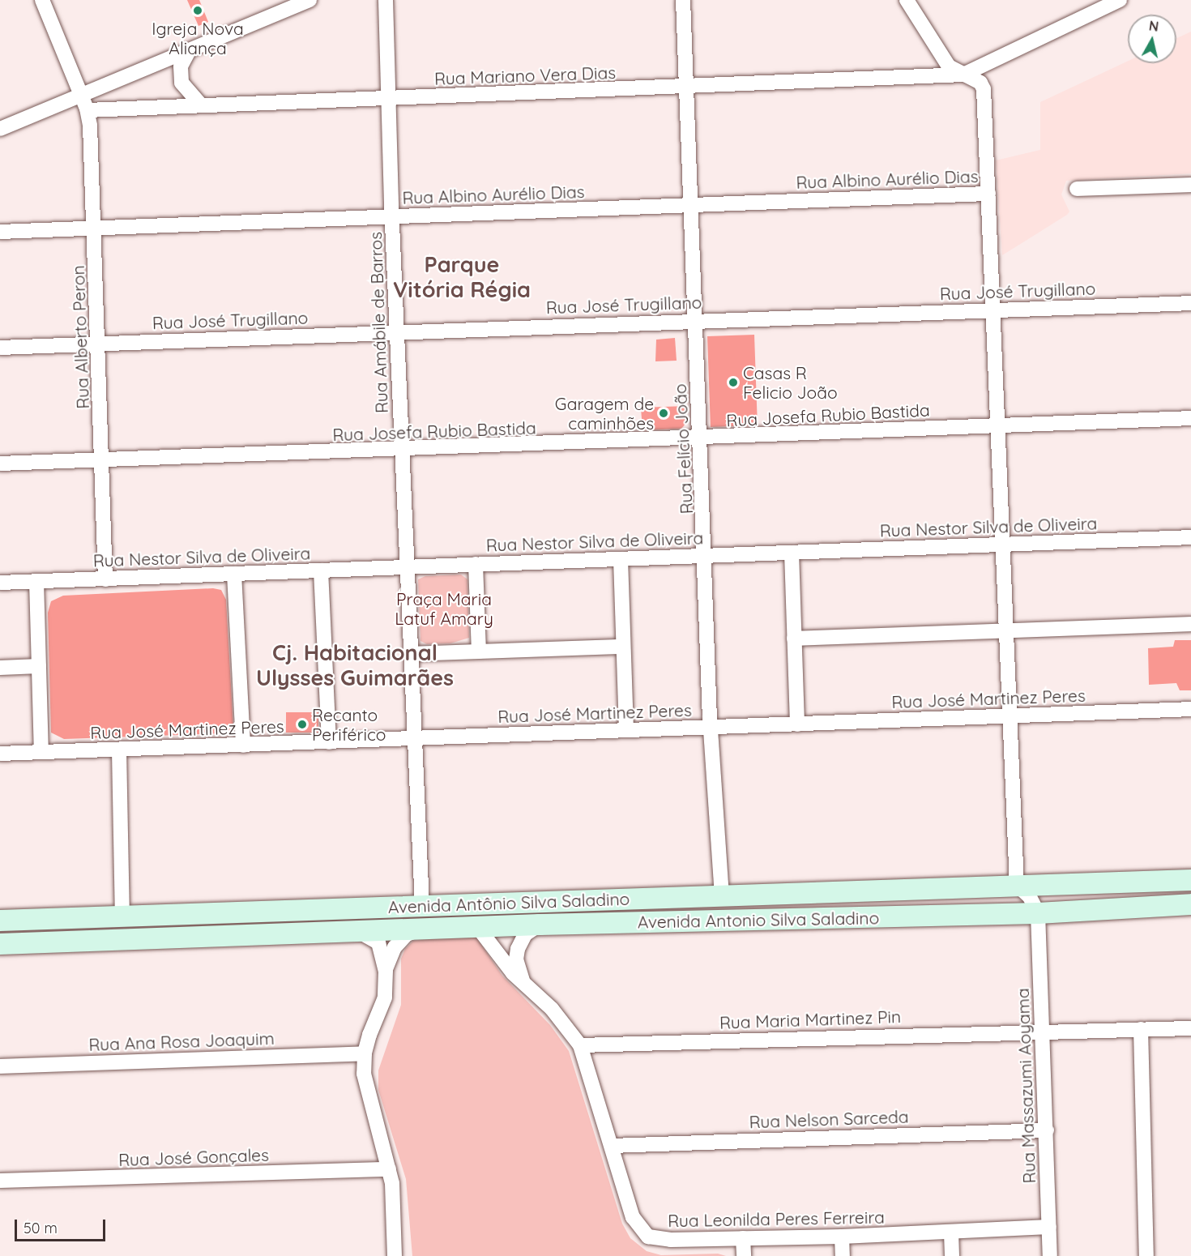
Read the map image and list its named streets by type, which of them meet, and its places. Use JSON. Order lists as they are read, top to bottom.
{
  "streets": {
    "main road": ["Avenida Antônio Silva Saladino", "Avenida Antonio Silva Saladino"],
    "street": [
      "Rua Mariano Vera Dias",
      "Rua Albino Aurélio Dias",
      "Rua José Trugillano",
      "Rua Amábile de Barros",
      "Rua Alberto Peron",
      "Rua Josefa Rubio Bastida",
      "Rua Felício João",
      "Rua Nestor Silva de Oliveira",
      "Rua José Martinez Peres",
      "Rua Maria Martinez Pin",
      "Rua Ana Rosa Joaquim",
      "Rua Massazumi Aoyama",
      "Rua Nelson Sarceda",
      "Rua José Gonçales",
      "Rua Leonilda Peres Ferreira"
    ]
  },
  "crossings": [
    ["Rua Mariano Vera Dias", "Rua Amábile de Barros"],
    ["Rua Mariano Vera Dias", "Rua Alberto Peron"],
    ["Rua Mariano Vera Dias", "Rua Felício João"],
    ["Rua Albino Aurélio Dias", "Rua Amábile de Barros"],
    ["Rua Albino Aurélio Dias", "Rua Alberto Peron"],
    ["Rua Albino Aurélio Dias", "Rua Felício João"],
    ["Rua José Trugillano", "Rua Amábile de Barros"],
    ["Rua José Trugillano", "Rua Alberto Peron"],
    ["Rua José Trugillano", "Rua Felício João"],
    ["Rua Amábile de Barros", "Rua Josefa Rubio Bastida"],
    ["Rua Amábile de Barros", "Rua Nestor Silva de Oliveira"],
    ["Rua Amábile de Barros", "Rua José Martinez Peres"],
    ["Rua Amábile de Barros", "Avenida Antônio Silva Saladino"],
    ["Rua Alberto Peron", "Rua Josefa Rubio Bastida"],
    ["Rua Alberto Peron", "Rua Nestor Silva de Oliveira"],
    ["Rua Josefa Rubio Bastida", "Rua Felício João"],
    ["Rua Felício João", "Rua Nestor Silva de Oliveira"],
    ["Rua Felício João", "Rua José Martinez Peres"],
    ["Rua Felício João", "Avenida Antônio Silva Saladino"],
    ["Avenida Antônio Silva Saladino", "Avenida Antonio Silva Saladino"],
    ["Avenida Antônio Silva Saladino", "Rua Leonilda Peres Ferreira"],
    ["Avenida Antonio Silva Saladino", "Rua Massazumi Aoyama"],
    ["Avenida Antonio Silva Saladino", "Rua Leonilda Peres Ferreira"],
    ["Rua Maria Martinez Pin", "Rua Massazumi Aoyama"],
    ["Rua Maria Martinez Pin", "Rua Leonilda Peres Ferreira"],
    ["Rua Massazumi Aoyama", "Rua Nelson Sarceda"],
    ["Rua Massazumi Aoyama", "Rua Leonilda Peres Ferreira"],
    ["Rua Nelson Sarceda", "Rua Leonilda Peres Ferreira"]
  ],
  "districts": ["Parque Vitória Régia", "Cj. Habitacional Ulysses Guimarães"],
  "parks": ["Praça Maria Latuf Amary"],
  "places": [
    "Igreja Nova Aliança",
    "Casas R Felicio João",
    "Garagem de caminhões",
    "Recanto Periférico"
  ],
  "scale_bar": "50 m",
  "north": "top"
}
